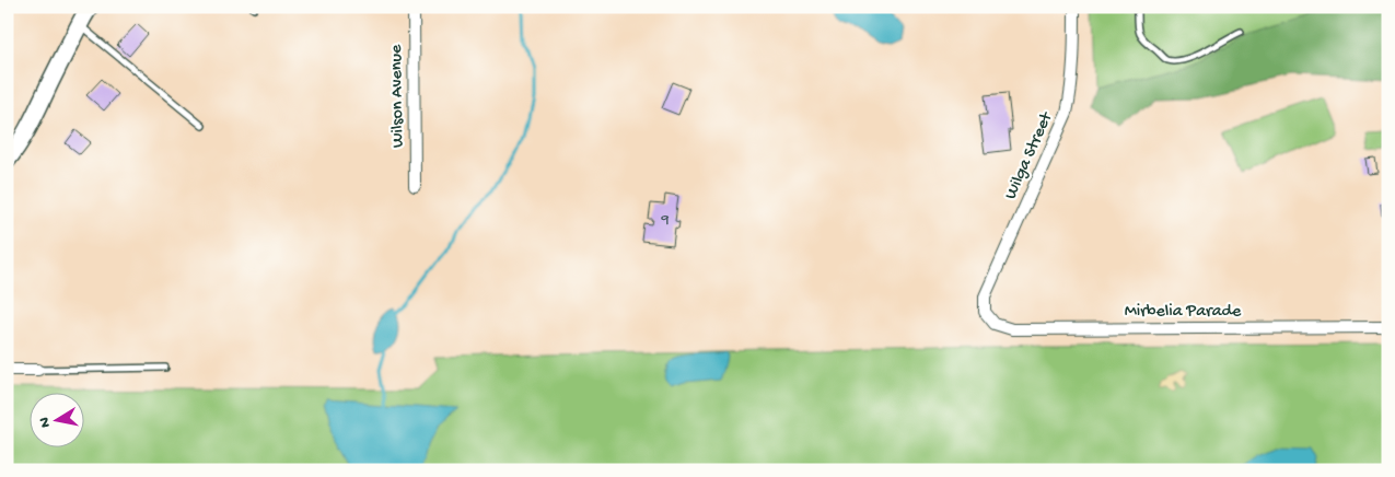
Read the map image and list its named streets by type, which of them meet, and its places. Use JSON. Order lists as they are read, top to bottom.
{
  "streets": {
    "street": ["Wilson Avenue", "Wilga Street", "Mirbelia Parade"]
  },
  "crossings": [
    ["Wilga Street", "Mirbelia Parade"]
  ],
  "house_numbers": ["9"],
  "north": "left"
}
